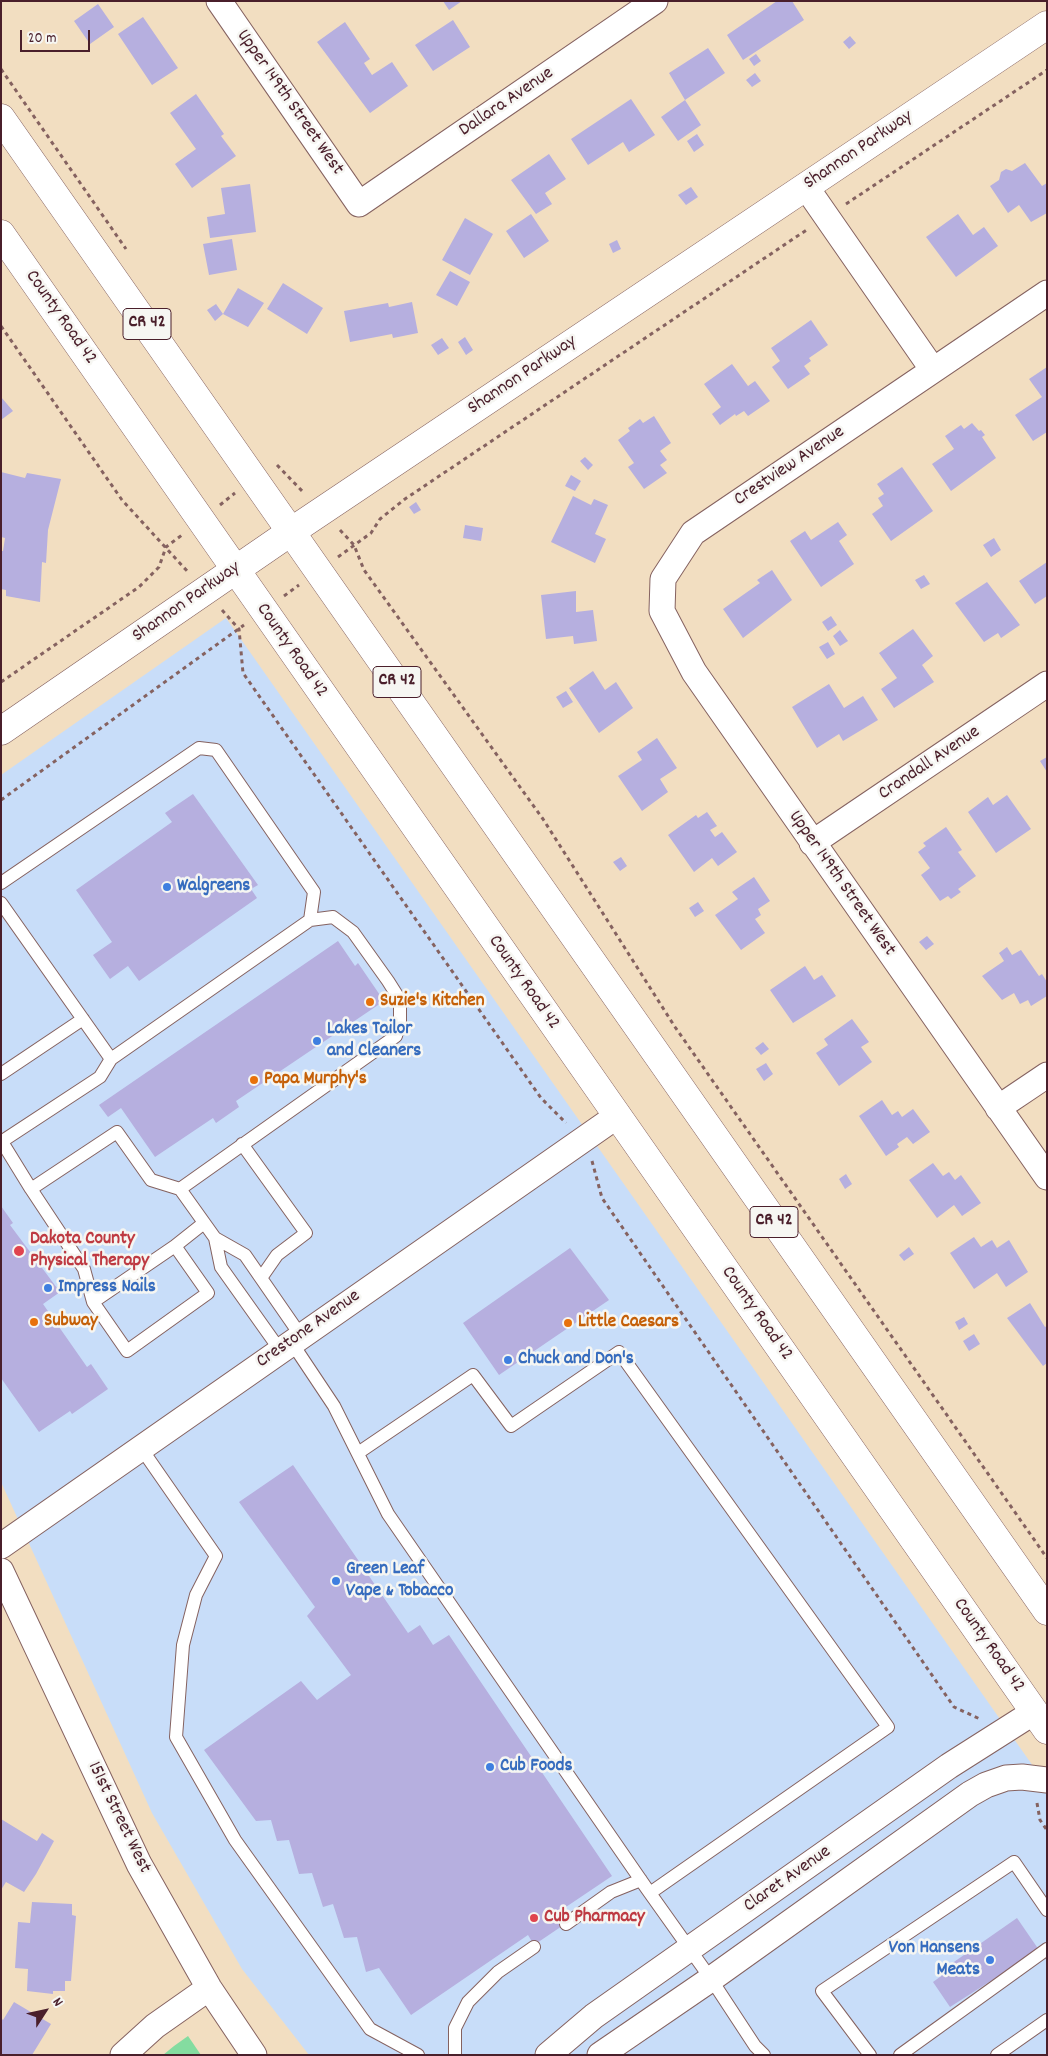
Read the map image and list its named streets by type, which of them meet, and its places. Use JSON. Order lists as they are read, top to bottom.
{
  "streets": {
    "main road": ["Shannon Parkway", "County Road 42", "CR 42"],
    "street": [
      "Upper 149th Street West",
      "Dallara Avenue",
      "Crestview Avenue",
      "Crandall Avenue",
      "Crestone Avenue",
      "151st Street West",
      "Claret Avenue"
    ]
  },
  "crossings": [
    ["Upper 149th Street West", "Dallara Avenue"],
    ["Upper 149th Street West", "Crestview Avenue"],
    ["Upper 149th Street West", "Crandall Avenue"],
    ["Shannon Parkway", "County Road 42"],
    ["Shannon Parkway", "CR 42"],
    ["County Road 42", "Crestone Avenue"],
    ["County Road 42", "Claret Avenue"]
  ],
  "places": [
    "Walgreens",
    "Suzie's Kitchen",
    "Lakes Tailor and Cleaners",
    "Papa Murphy's",
    "Dakota County Physical Therapy",
    "Impress Nails",
    "Subway",
    "Little Caesars",
    "Chuck and Don's",
    "Green Leaf Vape & Tobacco",
    "Cub Foods",
    "Cub Pharmacy",
    "Von Hansens Meats"
  ],
  "scale_bar": "20 m",
  "north": "top right"
}
